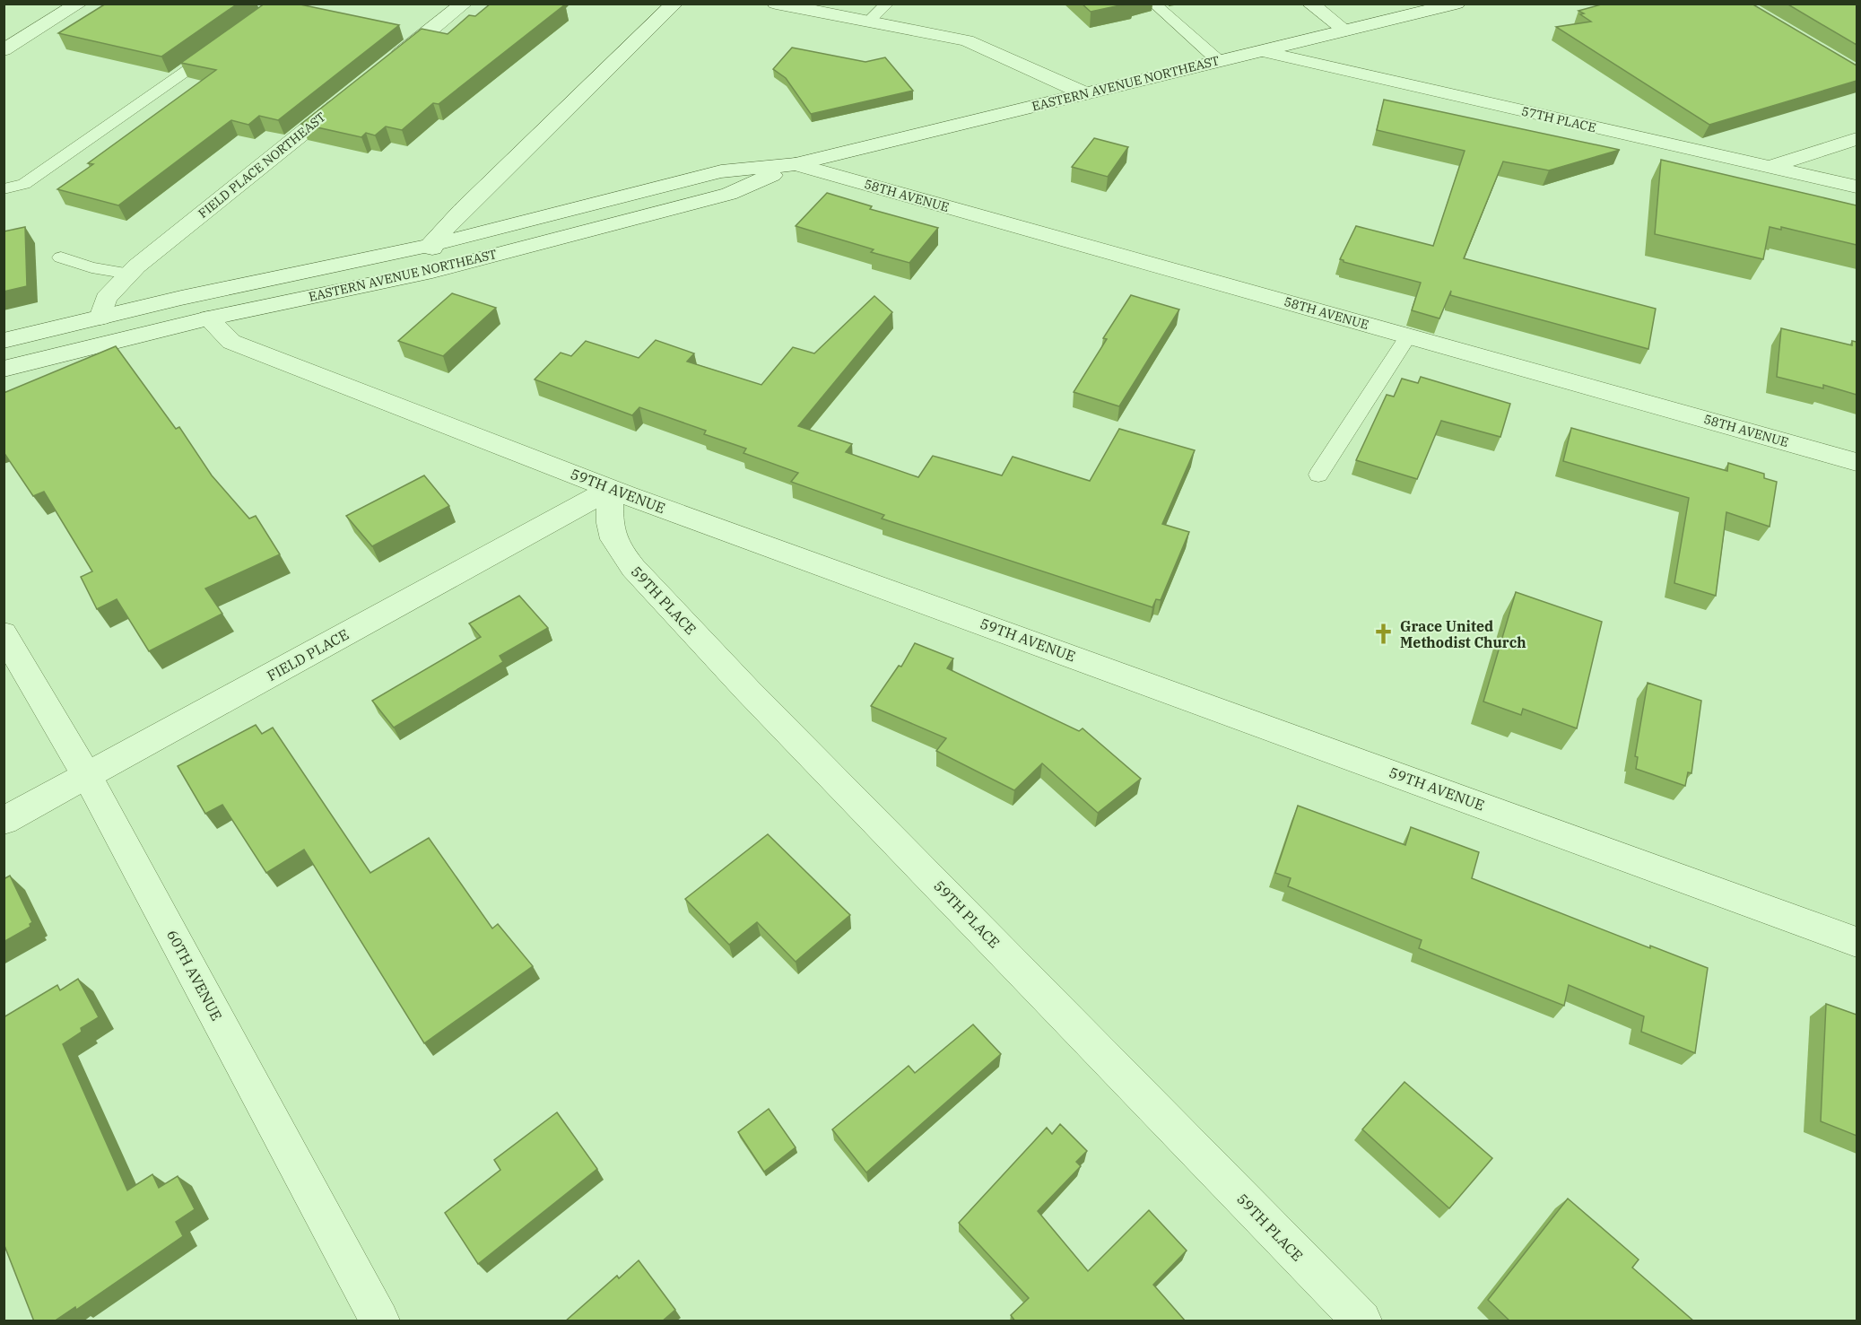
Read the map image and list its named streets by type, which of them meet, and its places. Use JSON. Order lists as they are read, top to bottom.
{
  "streets": {
    "street": [
      "EASTERN AVENUE NORTHEAST",
      "57TH PLACE",
      "FIELD PLACE NORTHEAST",
      "58TH AVENUE",
      "59TH AVENUE",
      "59TH PLACE",
      "FIELD PLACE",
      "60TH AVENUE"
    ]
  },
  "crossings": [
    ["EASTERN AVENUE NORTHEAST", "57TH PLACE"],
    ["EASTERN AVENUE NORTHEAST", "FIELD PLACE NORTHEAST"],
    ["EASTERN AVENUE NORTHEAST", "58TH AVENUE"],
    ["EASTERN AVENUE NORTHEAST", "59TH AVENUE"],
    ["59TH AVENUE", "59TH PLACE"],
    ["59TH AVENUE", "FIELD PLACE"],
    ["59TH PLACE", "FIELD PLACE"],
    ["FIELD PLACE", "60TH AVENUE"]
  ],
  "places": {
    "church": ["Grace United Methodist Church"]
  }
}
